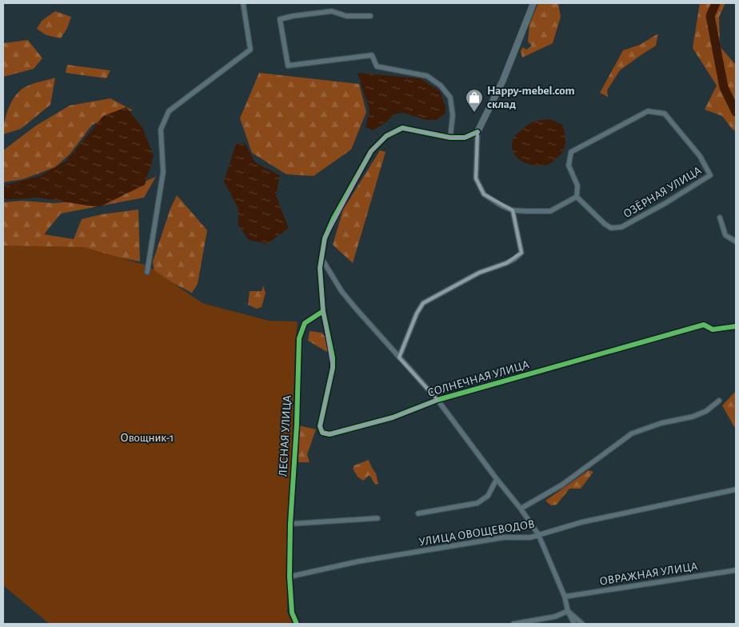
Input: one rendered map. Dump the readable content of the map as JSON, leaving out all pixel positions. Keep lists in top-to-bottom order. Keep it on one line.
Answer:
{"streets":{"street":["ОЗЁРНАЯ УЛИЦА","СОЛНЕЧНАЯ УЛИЦА","ЛЕСНАЯ УЛИЦА","УЛИЦА ОВОЩЕВОДОВ","ОВРАЖНАЯ УЛИЦА"]},"crossings":[["СОЛНЕЧНАЯ УЛИЦА","ЛЕСНАЯ УЛИЦА"],["ЛЕСНАЯ УЛИЦА","УЛИЦА ОВОЩЕВОДОВ"]],"parks":["Овощник-1"],"places":{"shop":["Happy-mebel.com склад"]}}
